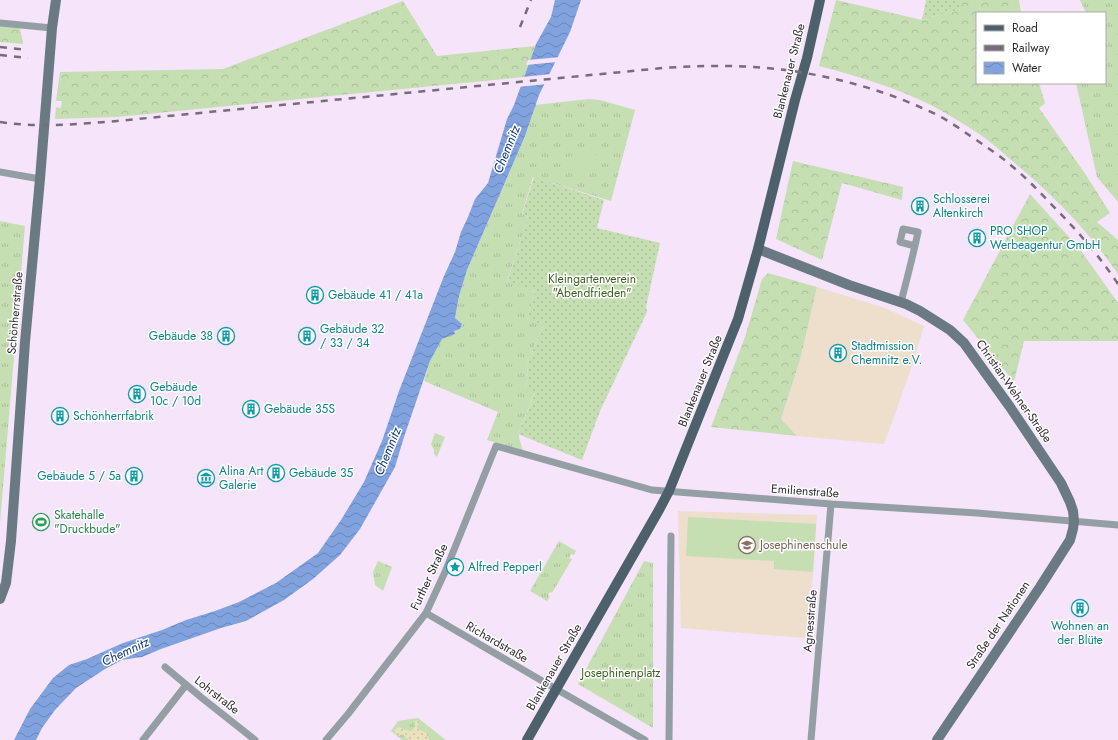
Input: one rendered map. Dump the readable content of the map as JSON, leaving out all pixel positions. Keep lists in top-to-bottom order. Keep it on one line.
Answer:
{"streets":{"main road":["Blankenauer Straße","Schönherrstraße","Christian-Wehner-Straße","Straße der Nationen"],"street":["Emilienstraße","Further Straße","Agnesstraße","Richardstraße","Lohrstraße"]},"crossings":[["Blankenauer Straße","Christian-Wehner-Straße"],["Blankenauer Straße","Emilienstraße"],["Blankenauer Straße","Richardstraße"],["Christian-Wehner-Straße","Emilienstraße"],["Christian-Wehner-Straße","Straße der Nationen"],["Emilienstraße","Further Straße"],["Emilienstraße","Agnesstraße"],["Emilienstraße","Straße der Nationen"],["Further Straße","Richardstraße"]],"water":["Chemnitz"],"parks":["Kleingartenverein \"Abendfrieden\"","Josephinenplatz"],"places":{"building":["Schlosserei Altenkirch","PRO SHOP Werbeagentur GmbH","Gebäude 41 / 41a","Gebäude 38","Gebäude 32 / 33 / 34","Stadtmission Chemnitz e.V.","Gebäude 10c / 10d","Gebäude 35S","Schönherrfabrik","Gebäude 35","Gebäude 5 / 5a","Wohnen an der Blüte"],"museum":["Alina Art Galerie"],"sports":["Skatehalle \"Druckbude\""],"school or university":["Josephinenschule"],"place":["Alfred Pepperl"]},"legend":["Road","Railway","Water"]}
